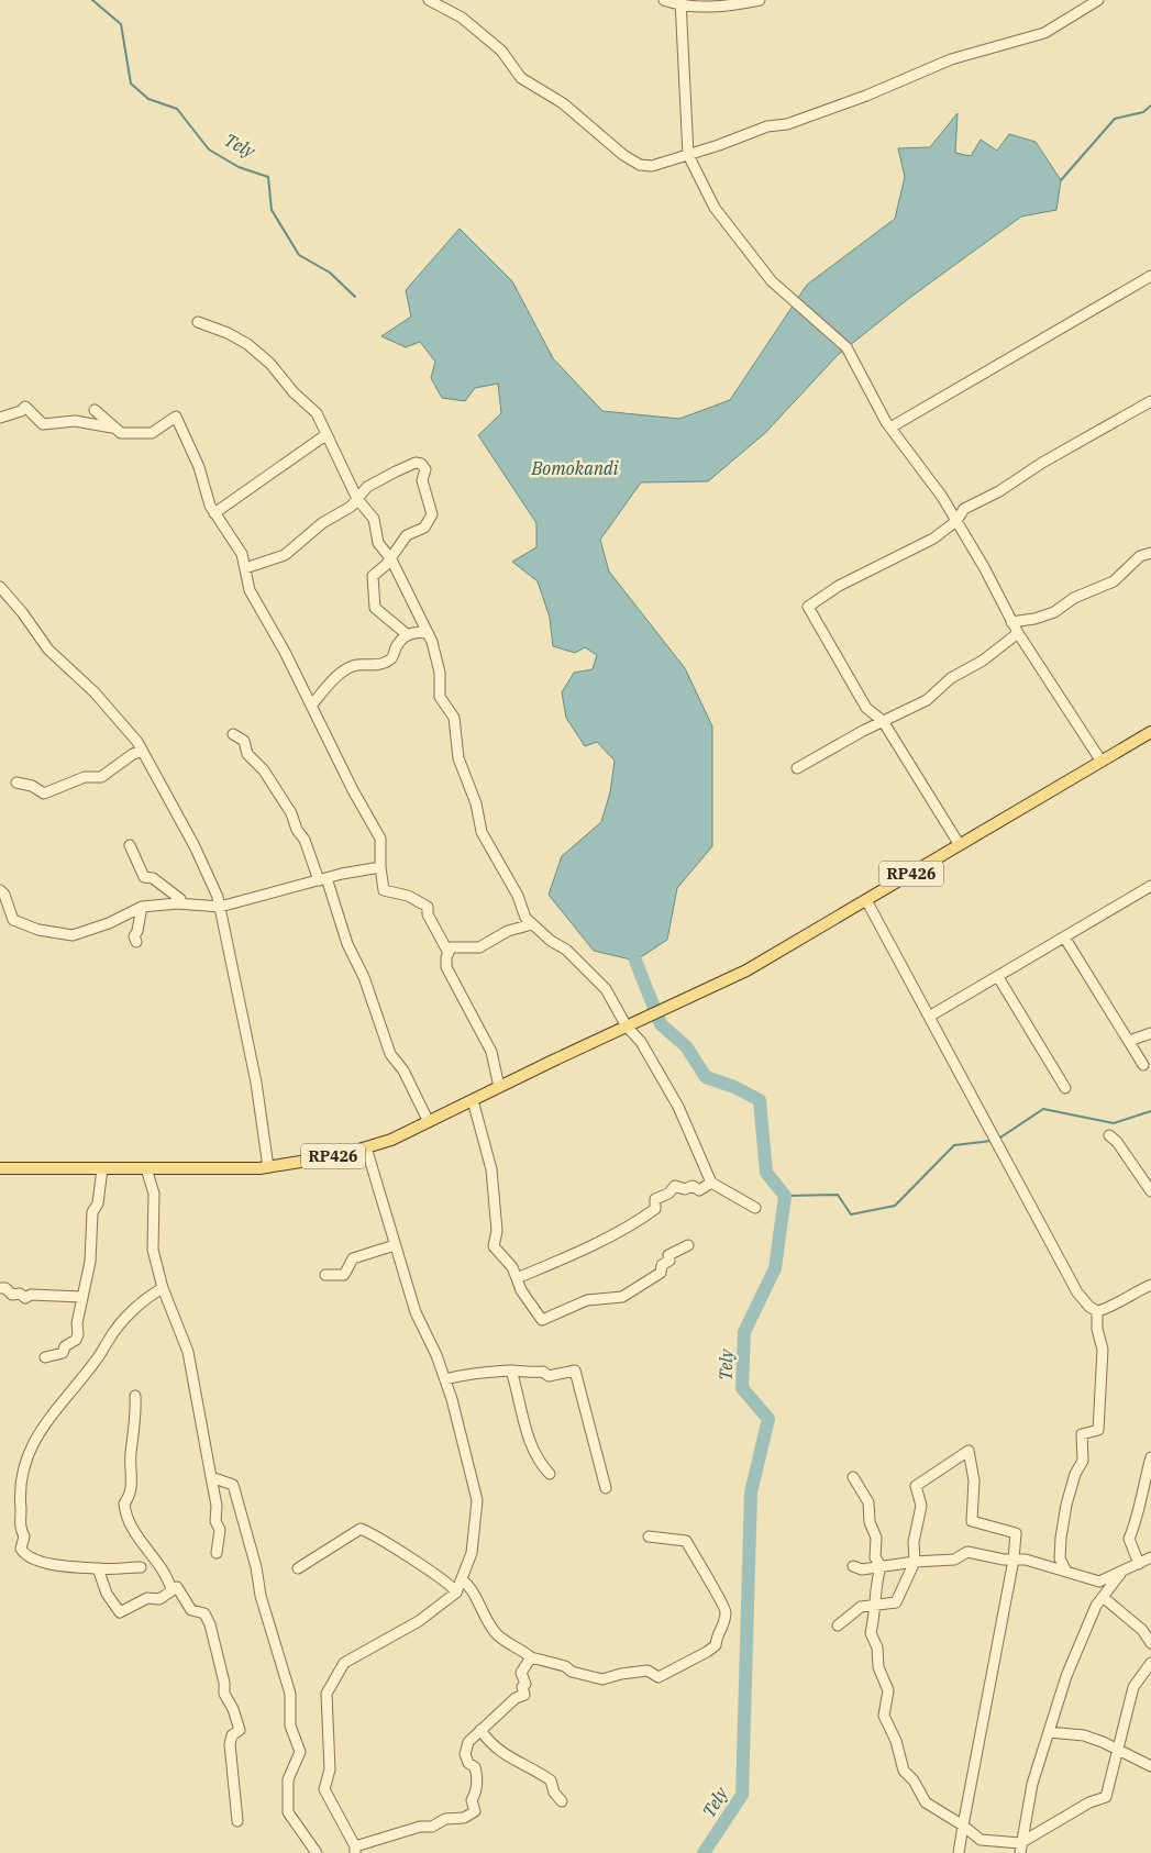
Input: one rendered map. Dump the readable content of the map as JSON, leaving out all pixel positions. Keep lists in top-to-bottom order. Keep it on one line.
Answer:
{"streets":{"main road":["RP426"]},"water":["Tely","Bomokandi"]}
